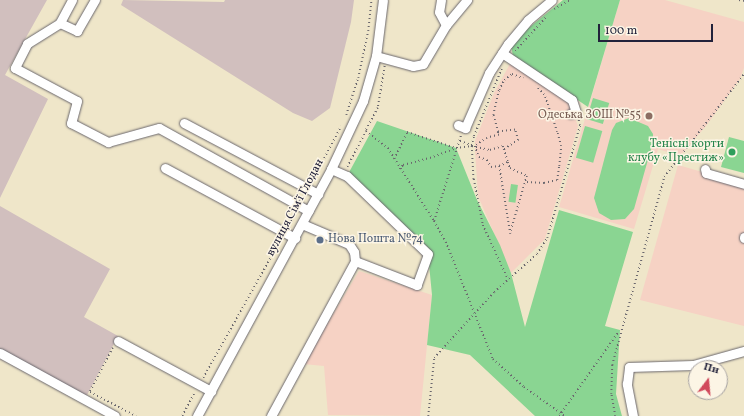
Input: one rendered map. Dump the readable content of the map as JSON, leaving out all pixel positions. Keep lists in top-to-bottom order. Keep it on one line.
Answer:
{"streets":{"street":["вулиця Сім'ї Глодан"]},"places":["Одеська ЗОШ №55","Тенісні корти клубу «Престиж»","Нова Пошта №74"],"scale_bar":"100 m","north":"top"}
